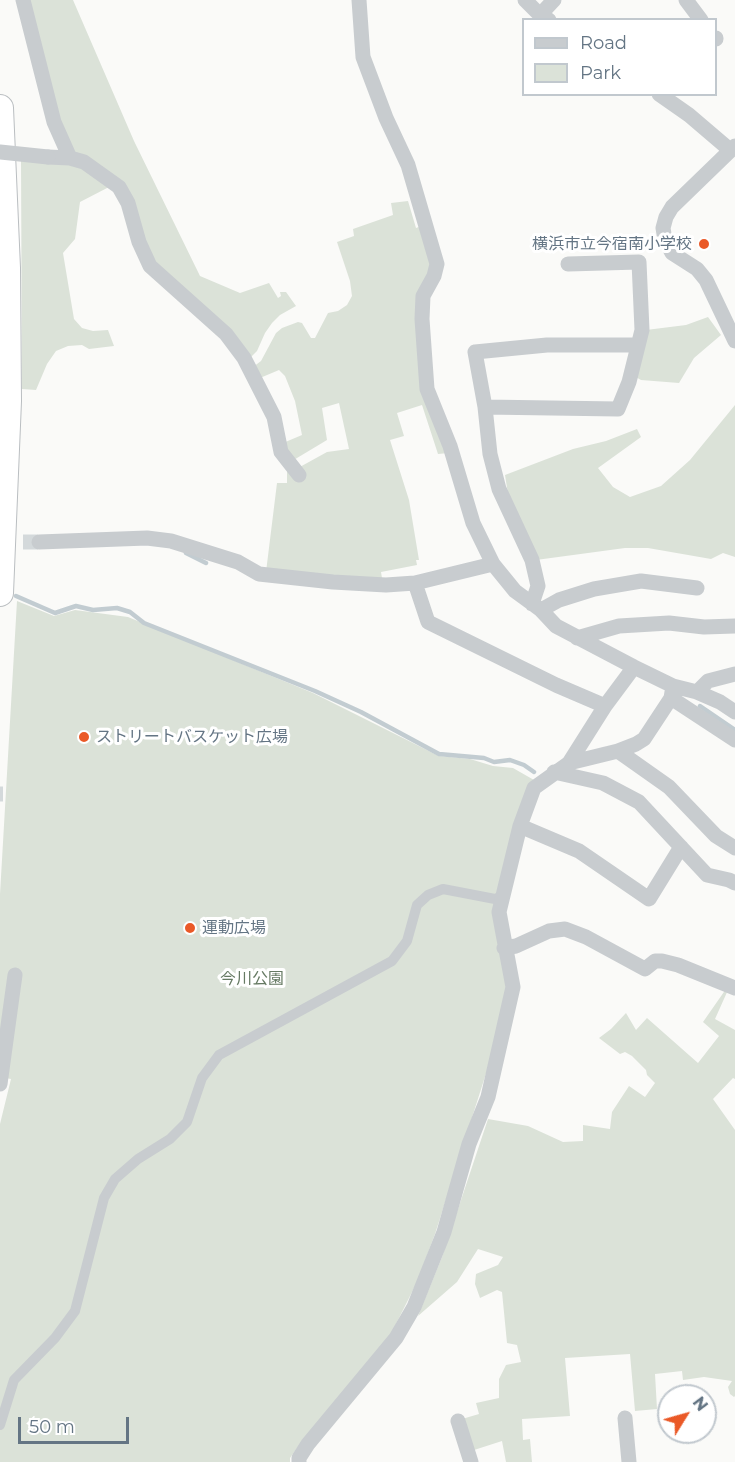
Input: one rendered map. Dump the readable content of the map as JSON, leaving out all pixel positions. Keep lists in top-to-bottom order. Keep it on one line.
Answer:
{"parks":["今川公園"],"places":["横浜市立今宿南小学校","ストリートバスケット広場","運動広場"],"legend":["Road","Park"],"scale_bar":"50 m","north":"top right"}
